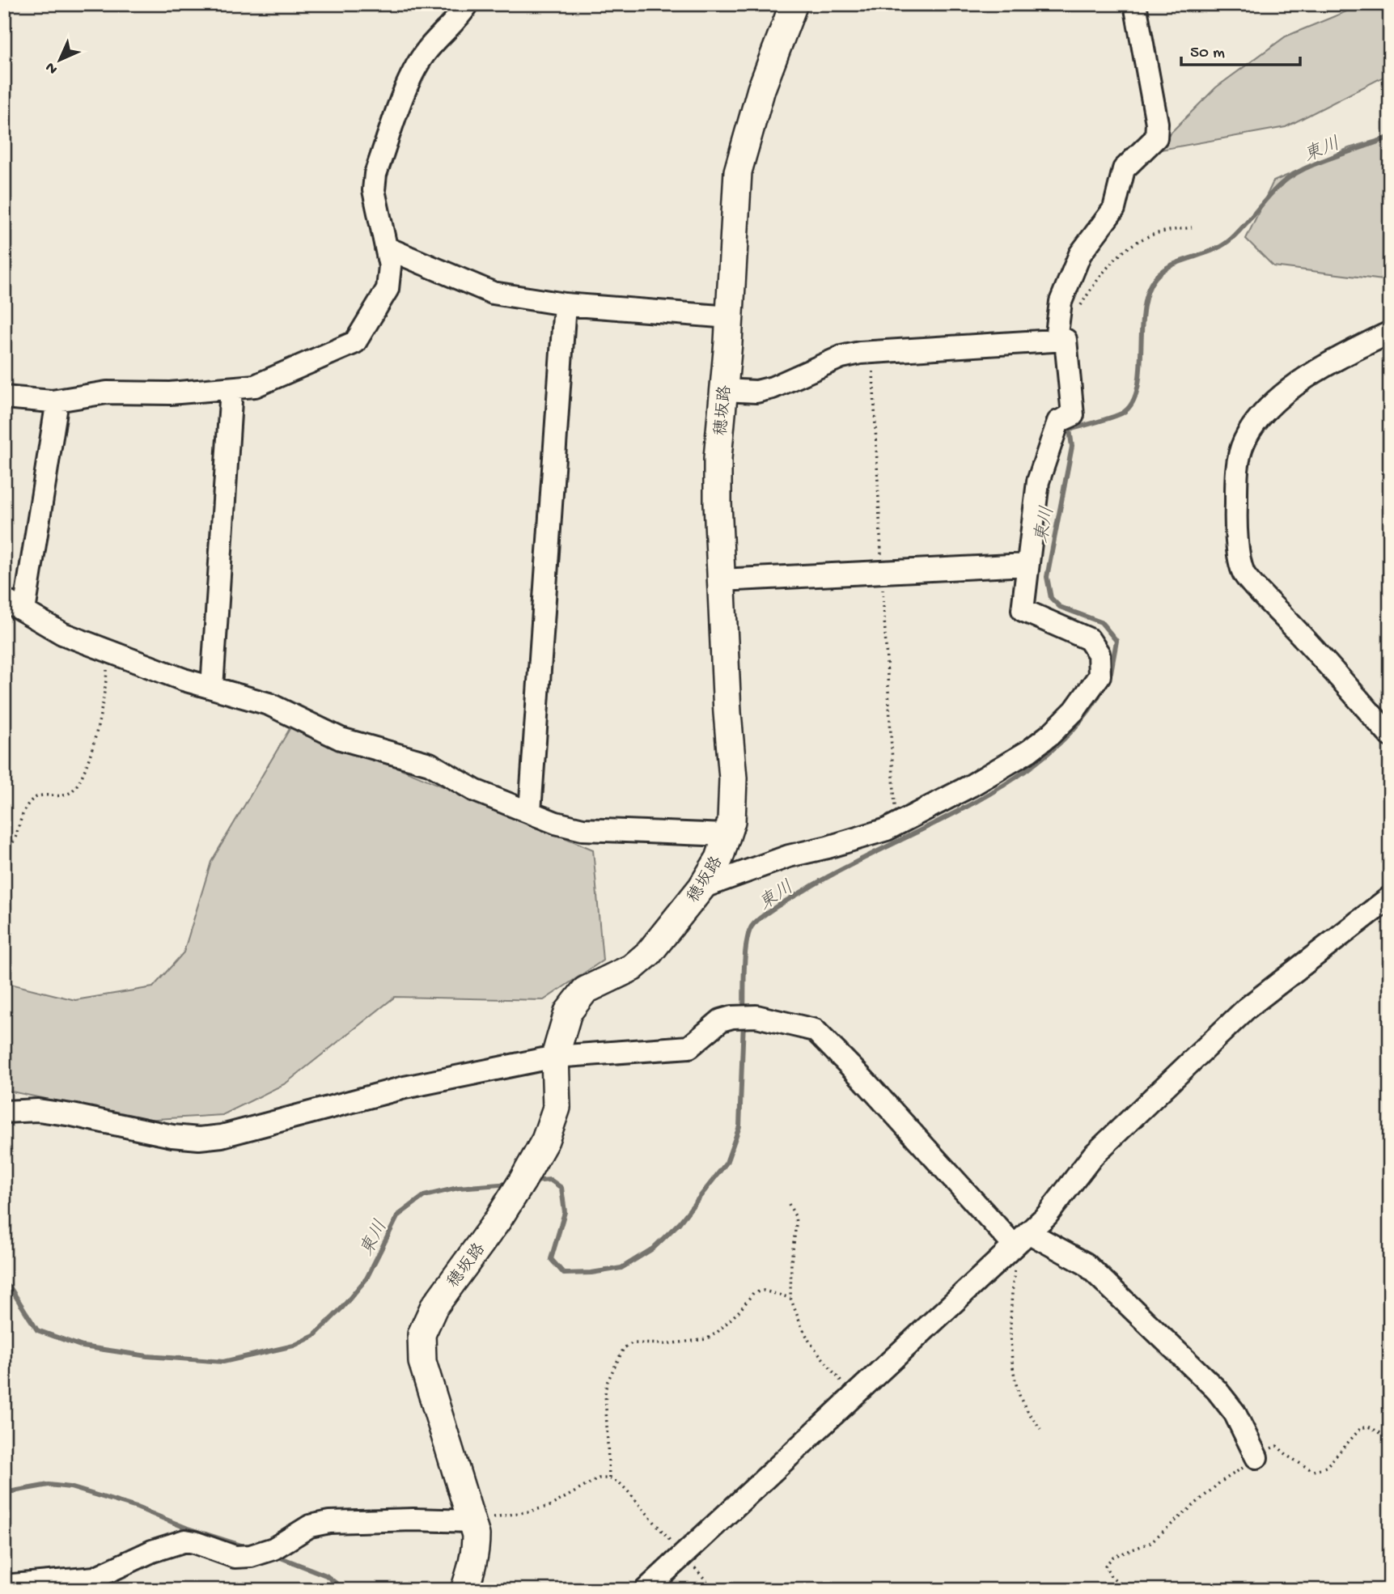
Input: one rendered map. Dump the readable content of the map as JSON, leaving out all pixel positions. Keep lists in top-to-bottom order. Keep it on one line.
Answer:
{"streets":{"main road":["穂坂路"]},"water":["東川"],"scale_bar":"50 m","north":"bottom left"}
